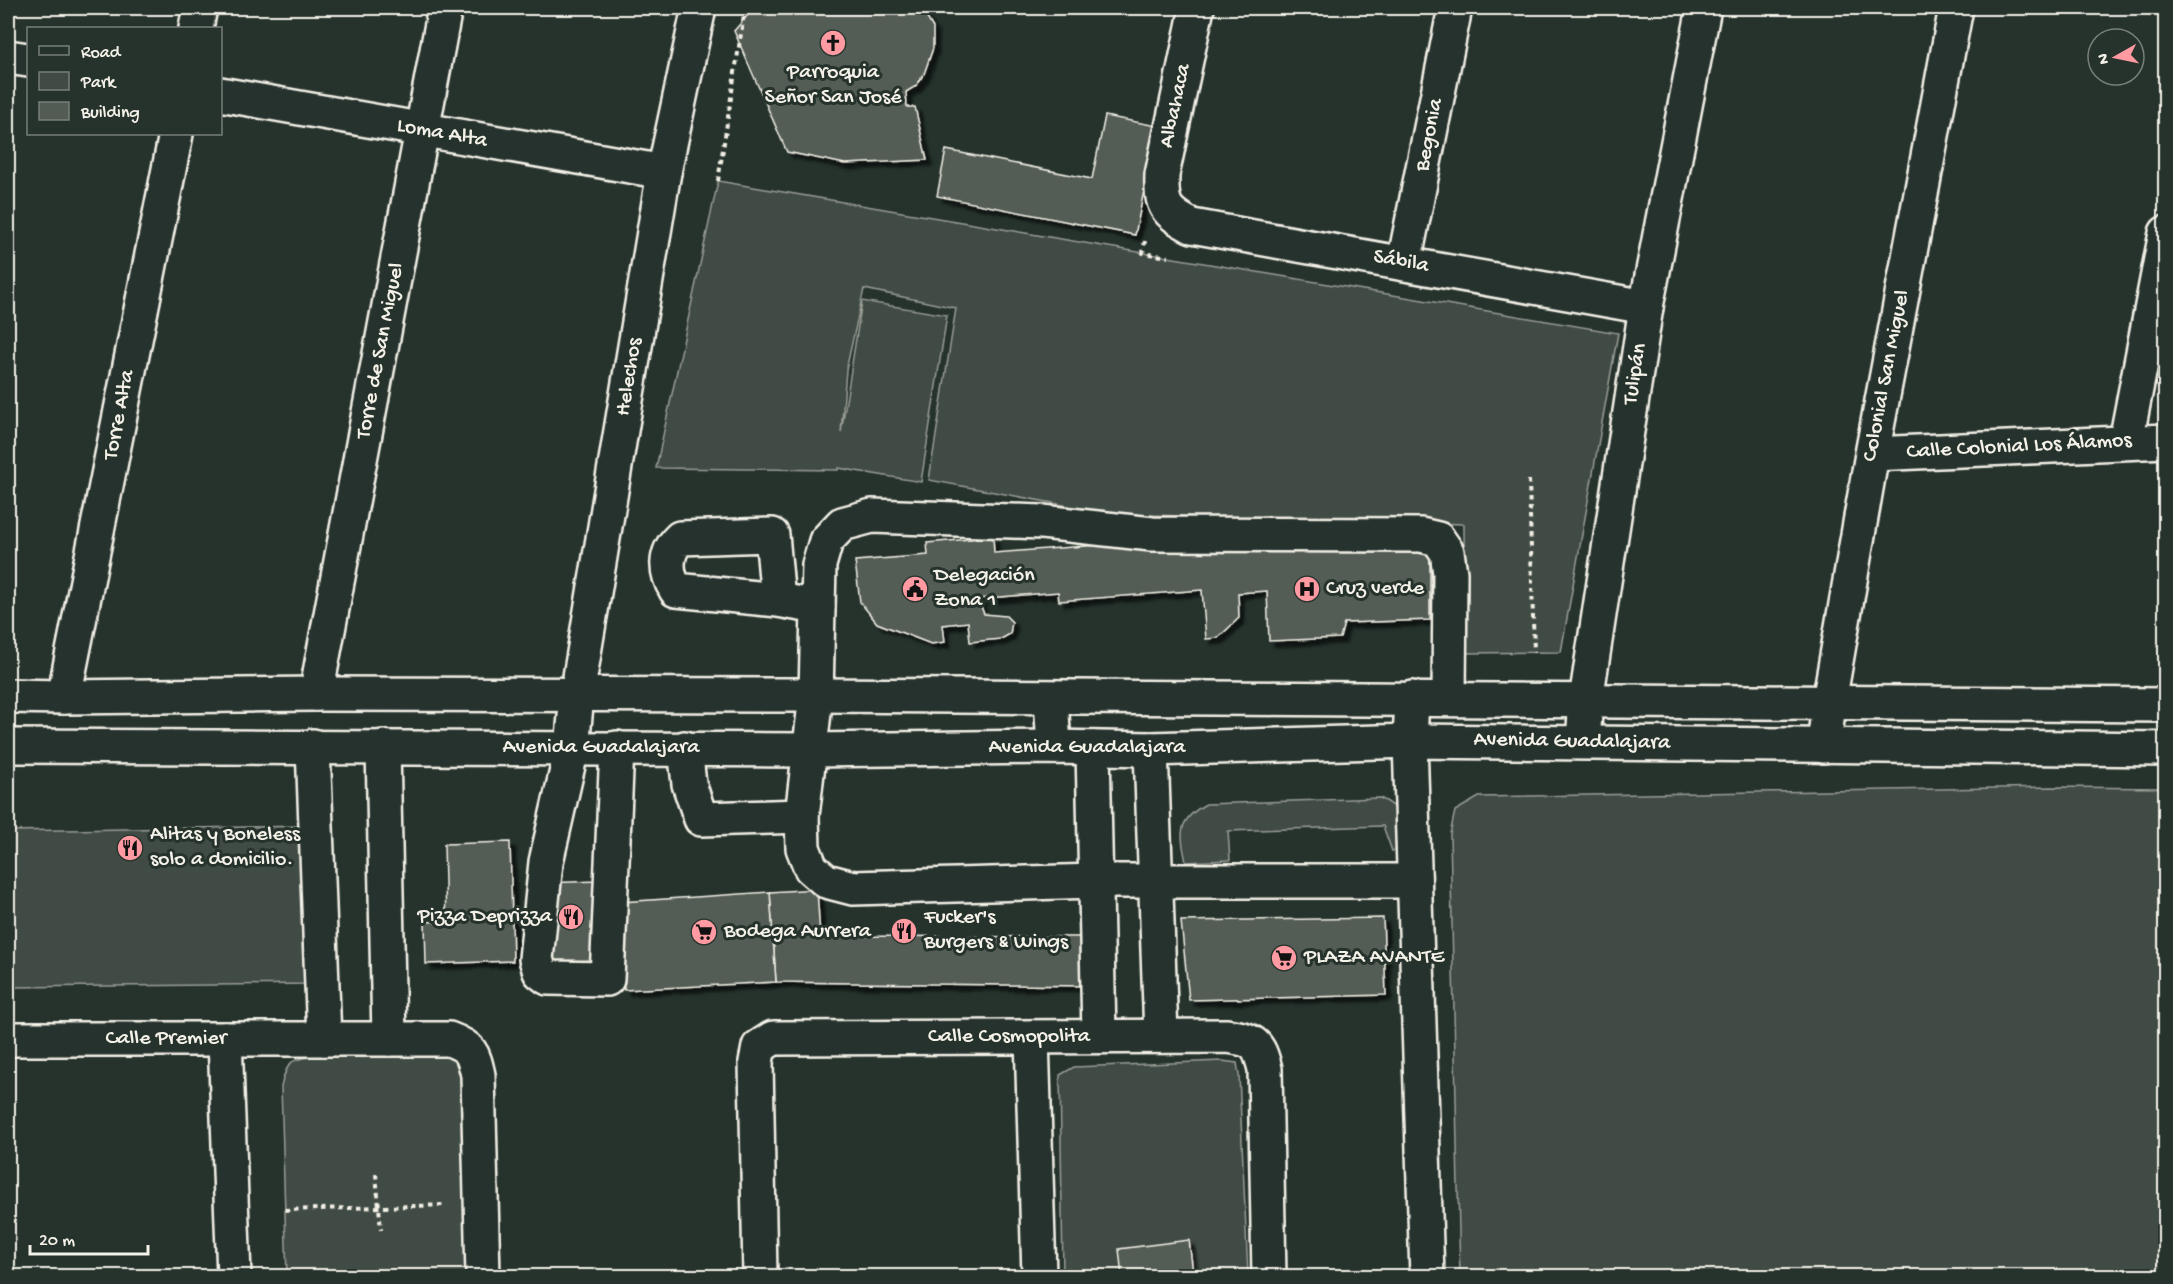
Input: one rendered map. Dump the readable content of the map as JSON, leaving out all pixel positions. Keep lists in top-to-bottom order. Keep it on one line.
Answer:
{"streets":{"street":["Albahaca","Loma Alta","Begonia","Sábila","Torre de San Miguel","Tulipán","Colonial San Miguel","Helechos","Torre Alta","Calle Colonial Los Álamos","Avenida Guadalajara","Calle Cosmopolita","Calle Premier"]},"crossings":[["Albahaca","Sábila"],["Loma Alta","Torre de San Miguel"],["Loma Alta","Helechos"],["Begonia","Sábila"],["Sábila","Tulipán"],["Torre de San Miguel","Avenida Guadalajara"],["Tulipán","Avenida Guadalajara"],["Colonial San Miguel","Calle Colonial Los Álamos"],["Colonial San Miguel","Avenida Guadalajara"],["Helechos","Avenida Guadalajara"],["Torre Alta","Avenida Guadalajara"]],"places":{"church":["Parroquia Señor San José"],"public building":["Delegación Zona 1"],"hospital":["Cruz verde"],"restaurant":["Alitas y Boneless solo a domicilio.","Pizza Deprizza","Fucker's Burgers & Wings"],"supermarket":["Bodega Aurrera","PLAZA AVANTE"]},"legend":["Road","Park","Building"],"scale_bar":"20 m","north":"left"}
